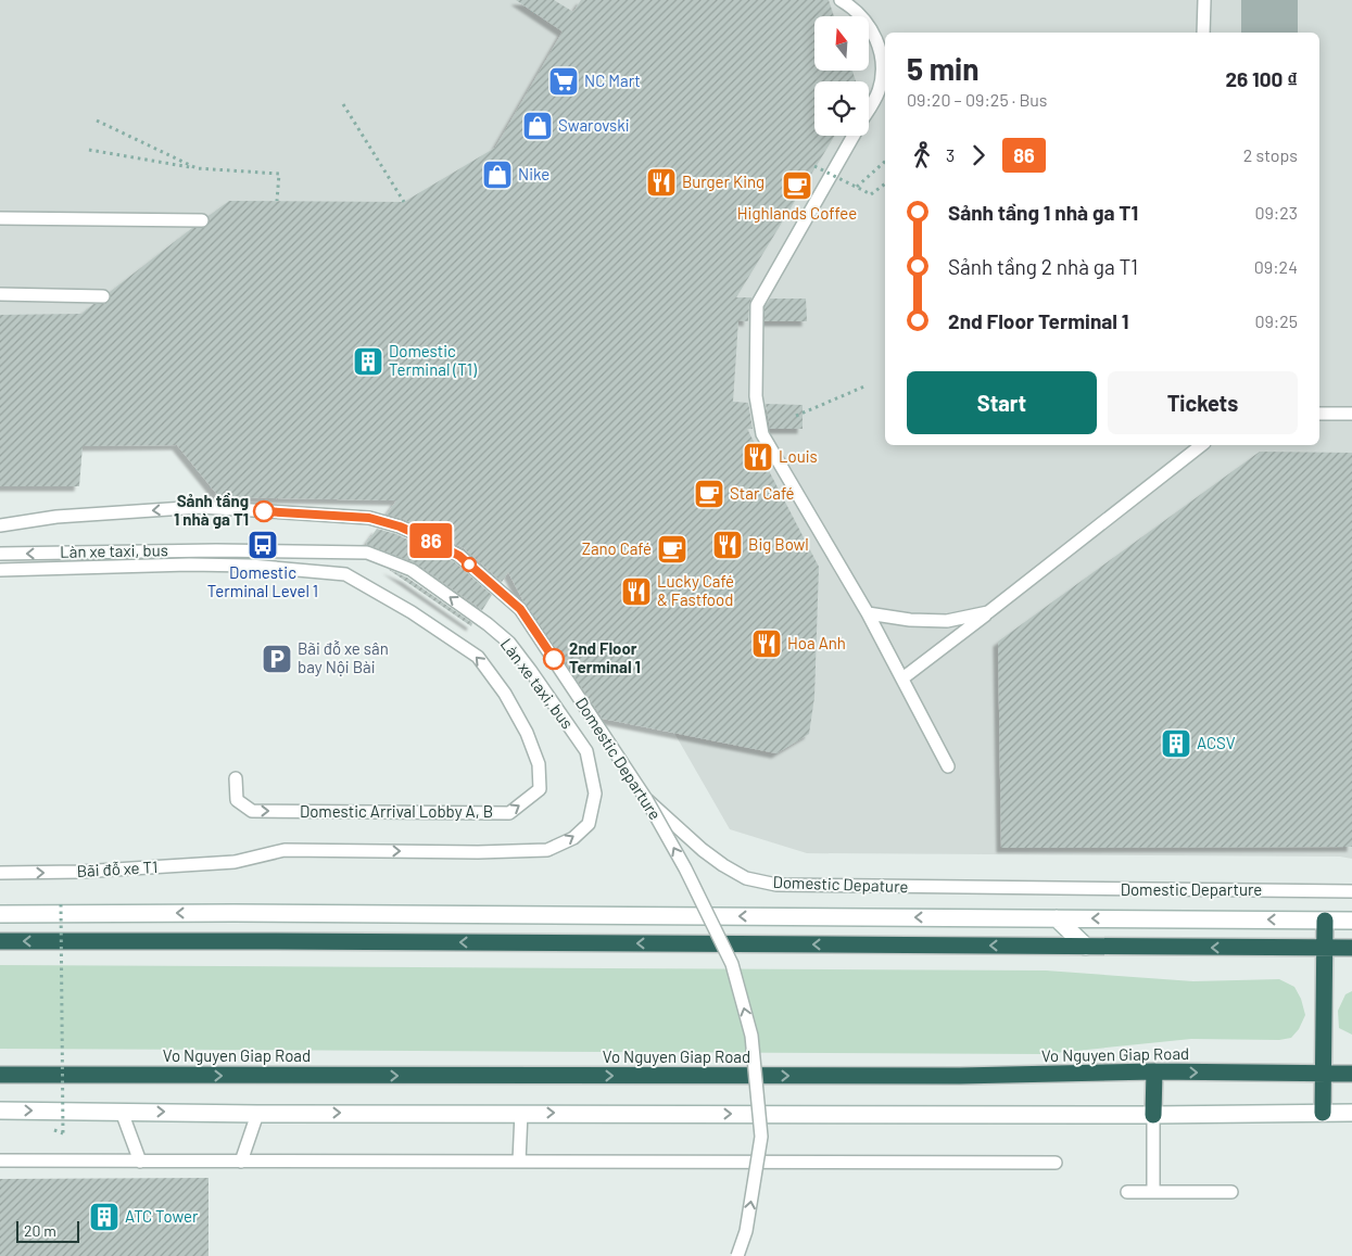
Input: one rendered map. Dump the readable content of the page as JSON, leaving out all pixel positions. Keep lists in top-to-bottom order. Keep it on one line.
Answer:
{"streets":{"highway":["Vo Nguyen Giap Road"],"lane":["Làn xe taxi, bus","Domestic Departure","Domestic Arrival Lobby A, B","Bãi đỗ xe T1","Domestic Depature"]},"crossings":[["Làn xe taxi, bus","Bãi đỗ xe T1"],["Domestic Departure","Domestic Depature"]],"one_way":["Domestic Departure","Bãi đỗ xe T1"],"places":{"supermarket":["NC Mart"],"shop":["Swarovski","Nike"],"restaurant":["Burger King","Louis","Big Bowl","Lucky Café & Fastfood","Hoa Anh"],"cafe":["Highlands Coffee","Star Café","Zano Café"],"building":["Domestic Terminal (T1)","ACSV","ATC Tower"],"other":["Sảnh tầng 1 nhà ga T1","2nd Floor Terminal 1"],"bus stop":["Domestic Terminal Level 1"],"parking":["Bãi đỗ xe sân bay Nội Bài"]},"lines":["bus line 86"],"scale_bar":"20 m","north":"top","page":{"on_map":"86","heading":["5 min","09:20 – 09:25 · Bus","26 100 ₫"],"legs":["3","86","2 stops"],"list":[{"name":"Sảnh tầng 1 nhà ga T1","value":"09:23"},{"name":"Sảnh tầng 2 nhà ga T1","value":"09:24"},{"name":"2nd Floor Terminal 1","value":"09:25"}],"buttons":["Start","Tickets"],"scale":"20 m"}}
